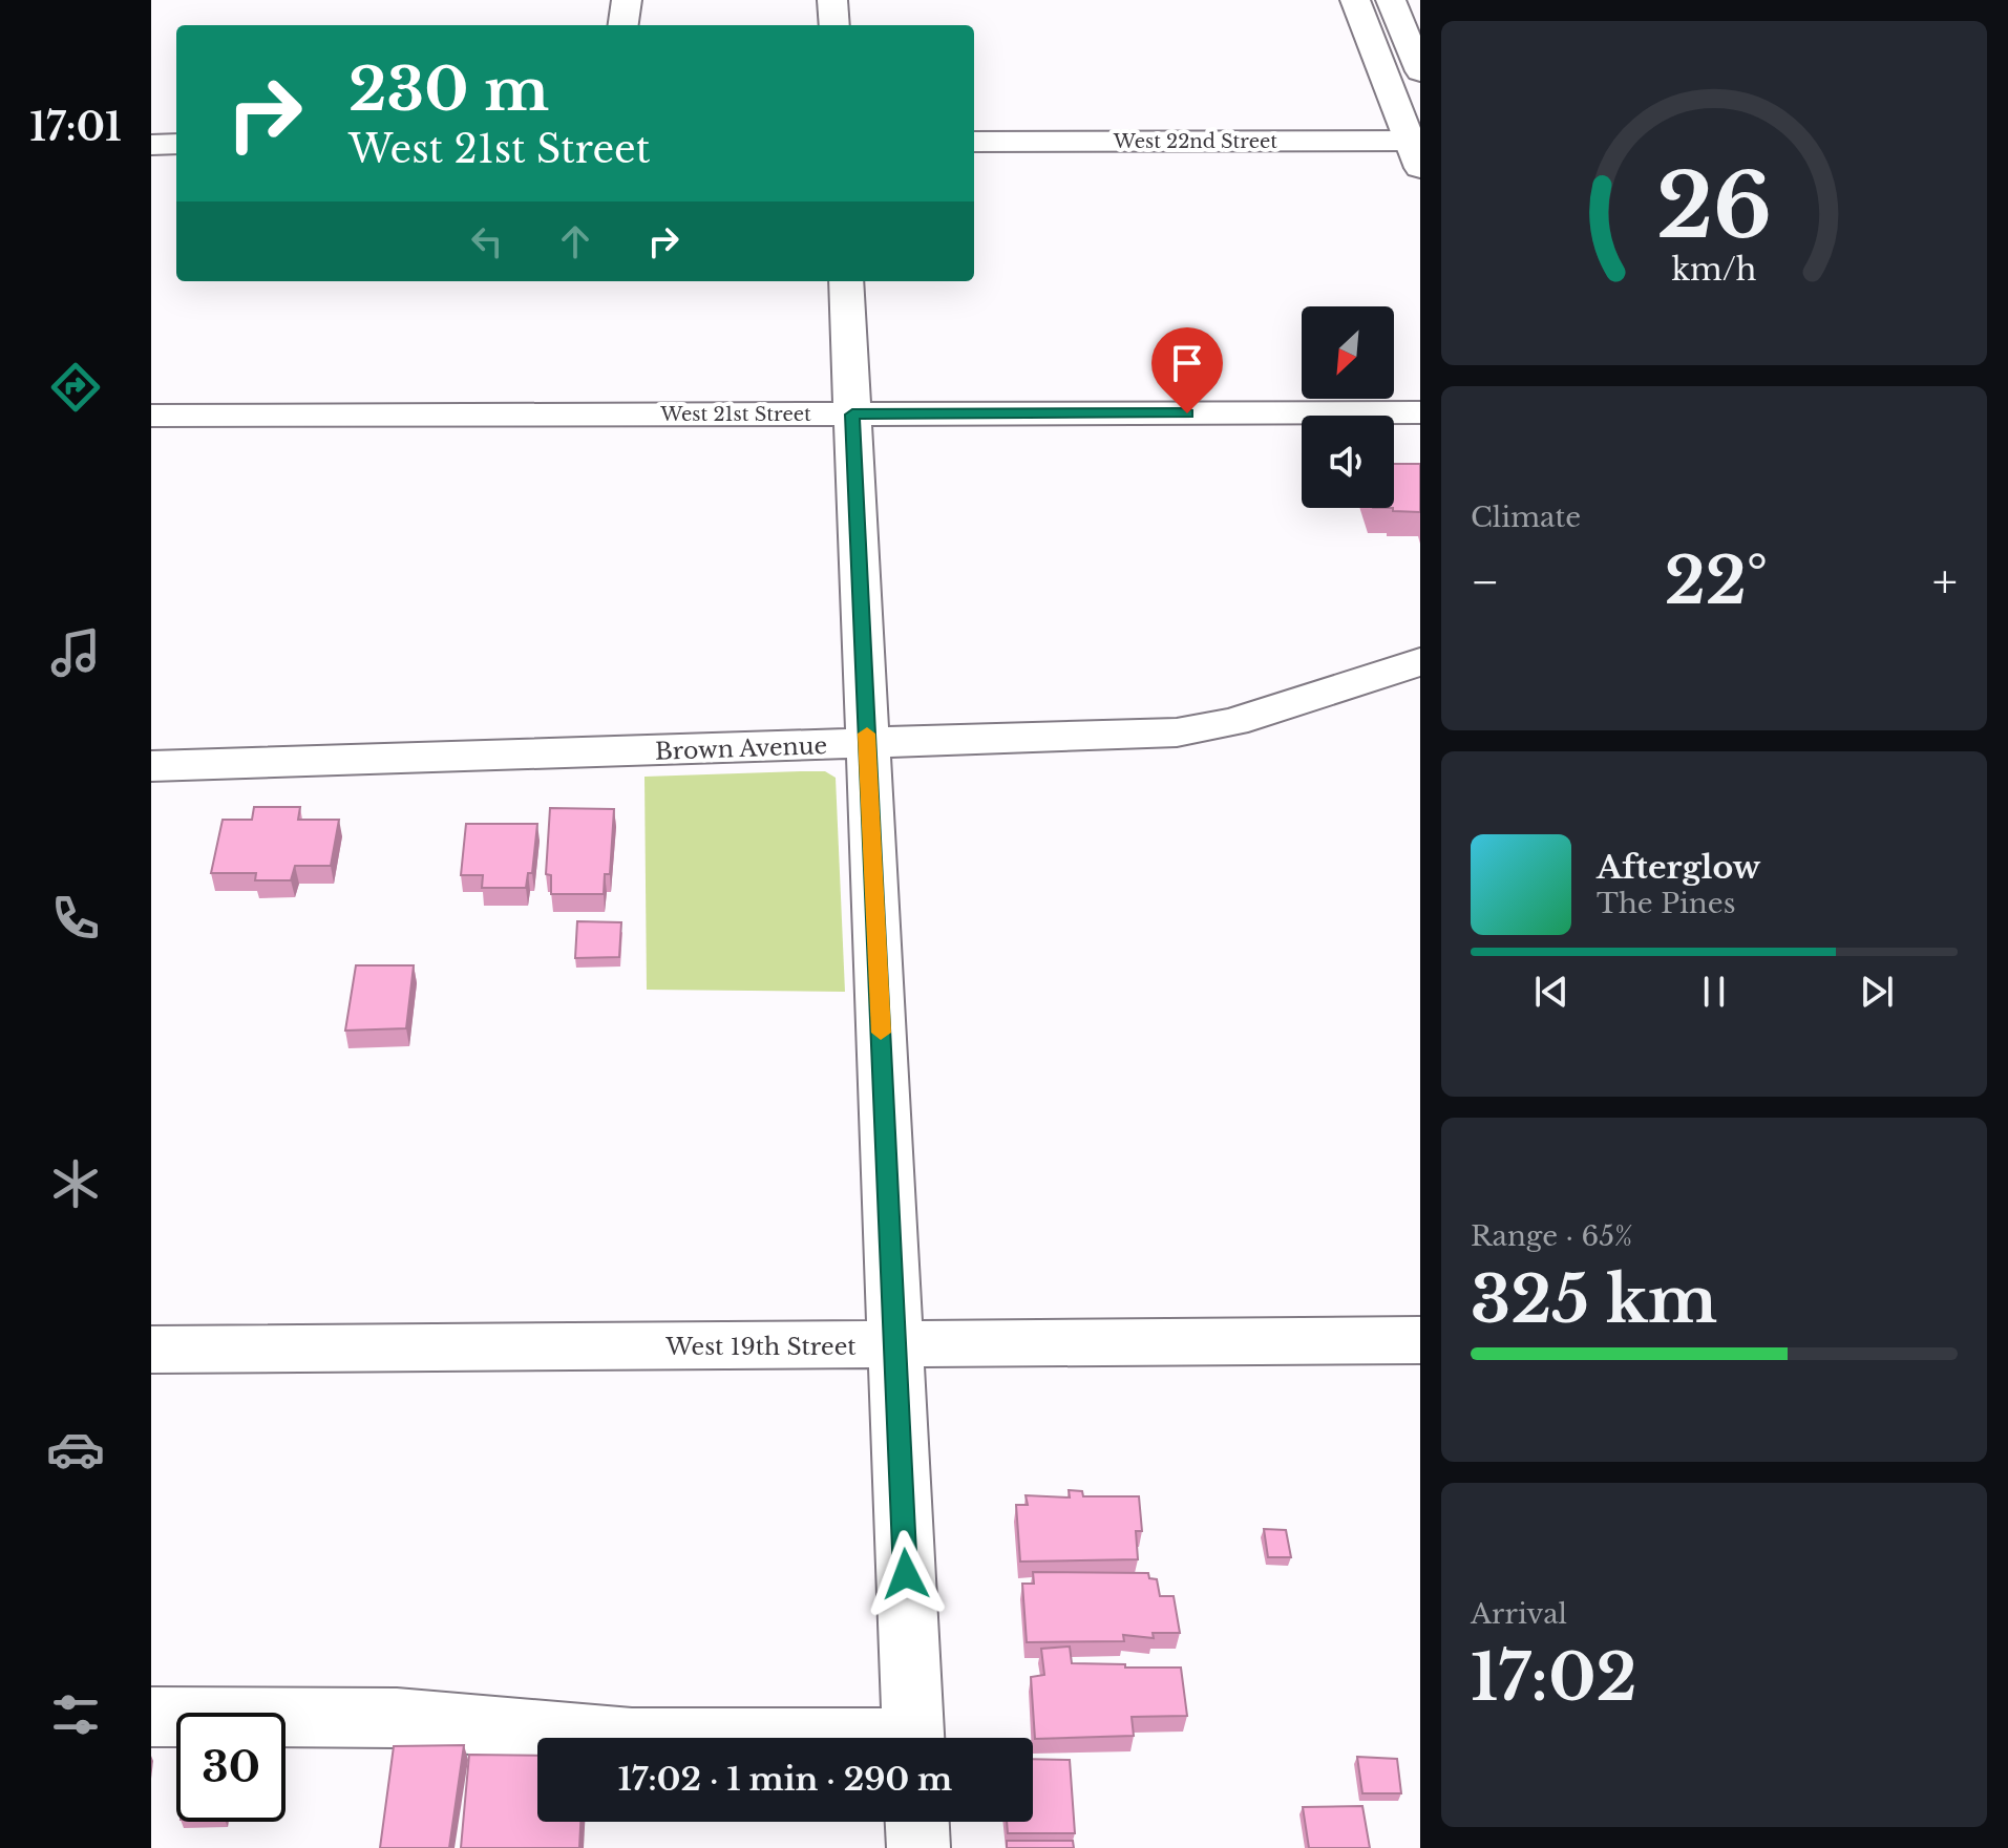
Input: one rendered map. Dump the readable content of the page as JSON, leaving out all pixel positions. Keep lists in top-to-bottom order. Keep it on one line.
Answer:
{"streets":{"street":["West 22nd Street","West 21st Street","Brown Avenue","West 19th Street"]},"north":"bottom left","page":{"tabs":"17:01","turn":["230 m","West 21st Street"],"tile":["Climate",["Range · 65%","325 km"],["Arrival","17:02"]],"heat":["−","22°","+"],"song":["Afterglow","The Pines"],"limit":"30","trip":"17:02 · 1 min · 290 m","gauge":["26","km/h"]}}
